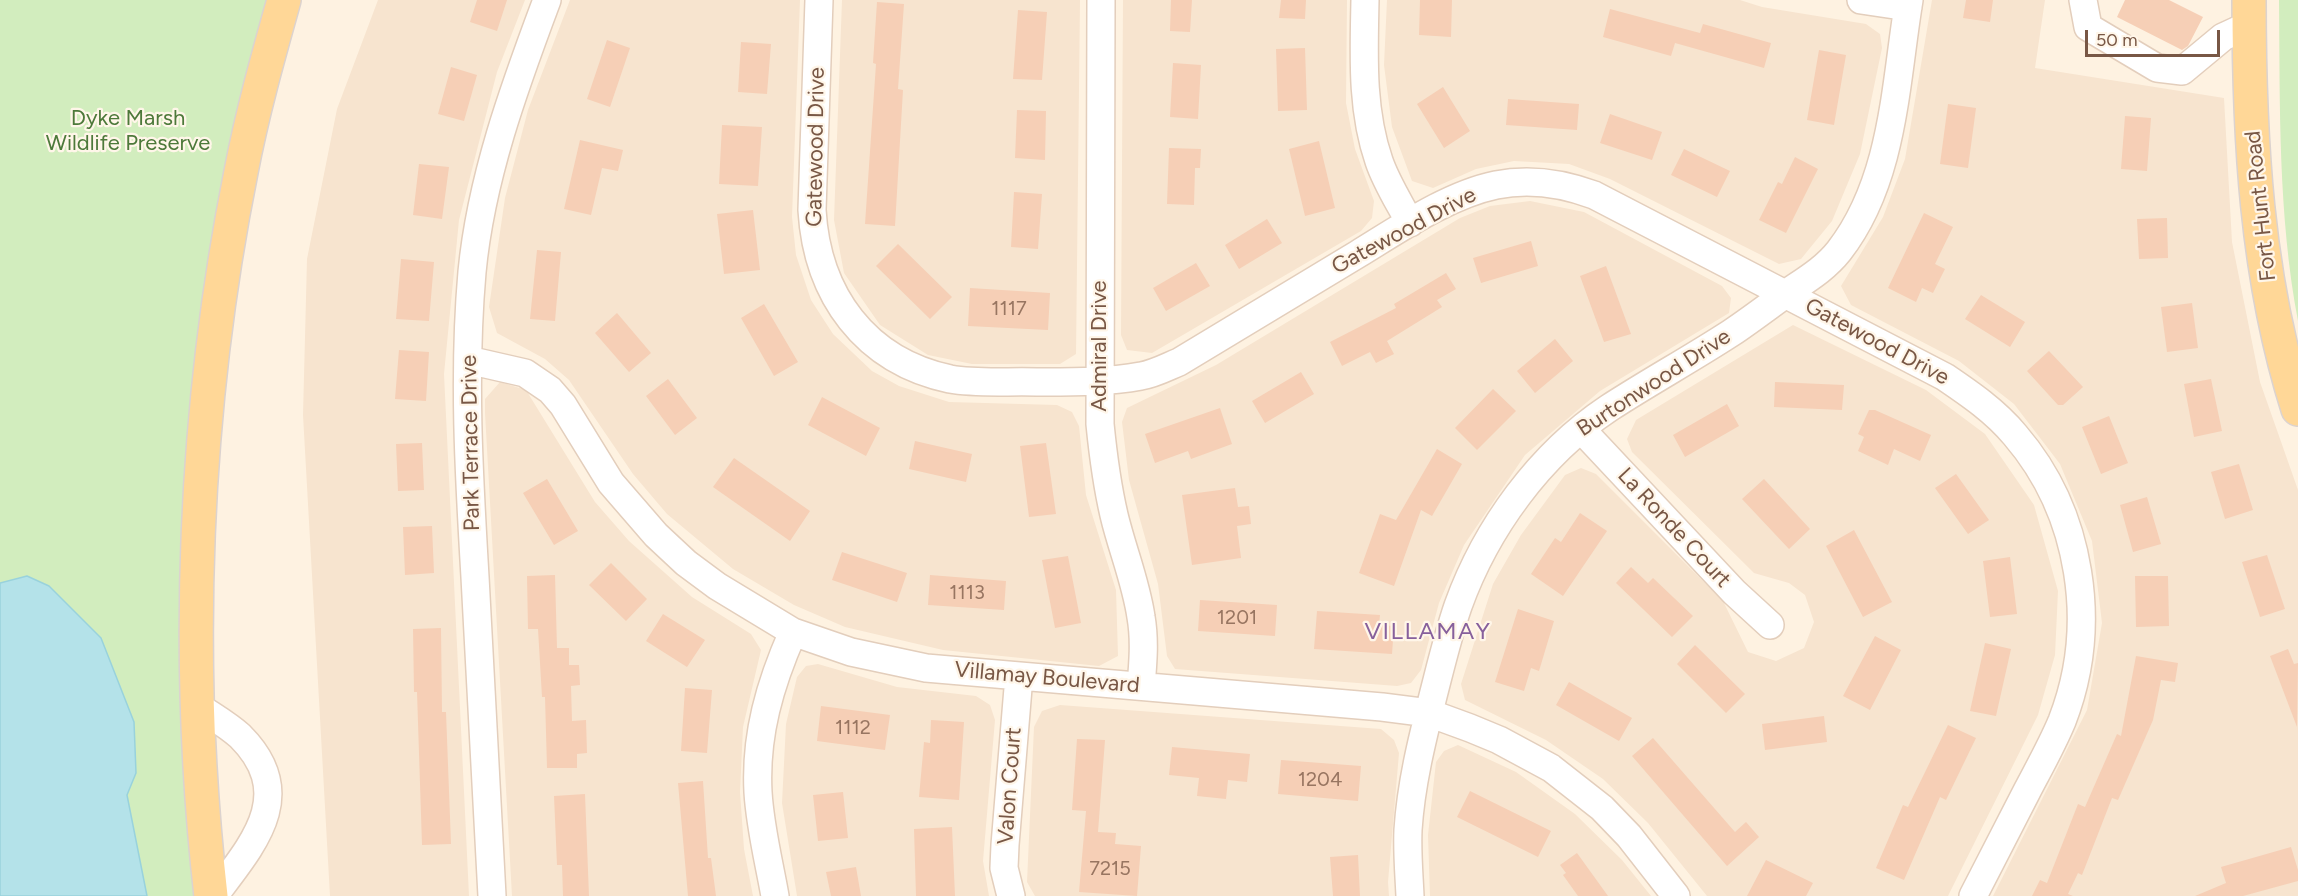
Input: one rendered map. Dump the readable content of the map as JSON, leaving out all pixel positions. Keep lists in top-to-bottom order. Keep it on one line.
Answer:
{"streets":{"main road":["Fort Hunt Road"],"street":["Gatewood Drive","Admiral Drive","Burtonwood Drive","Park Terrace Drive","La Ronde Court","Villamay Boulevard","Valon Court"]},"crossings":[["Gatewood Drive","Admiral Drive"],["Gatewood Drive","Burtonwood Drive"],["Admiral Drive","Villamay Boulevard"],["Burtonwood Drive","La Ronde Court"],["Burtonwood Drive","Villamay Boulevard"],["Park Terrace Drive","Villamay Boulevard"],["Villamay Boulevard","Valon Court"]],"districts":["VILLAMAY"],"parks":["Dyke Marsh Wildlife Preserve"],"house_numbers":["1117","1113","1201","1112","1204","7215"],"scale_bar":"50 m"}
